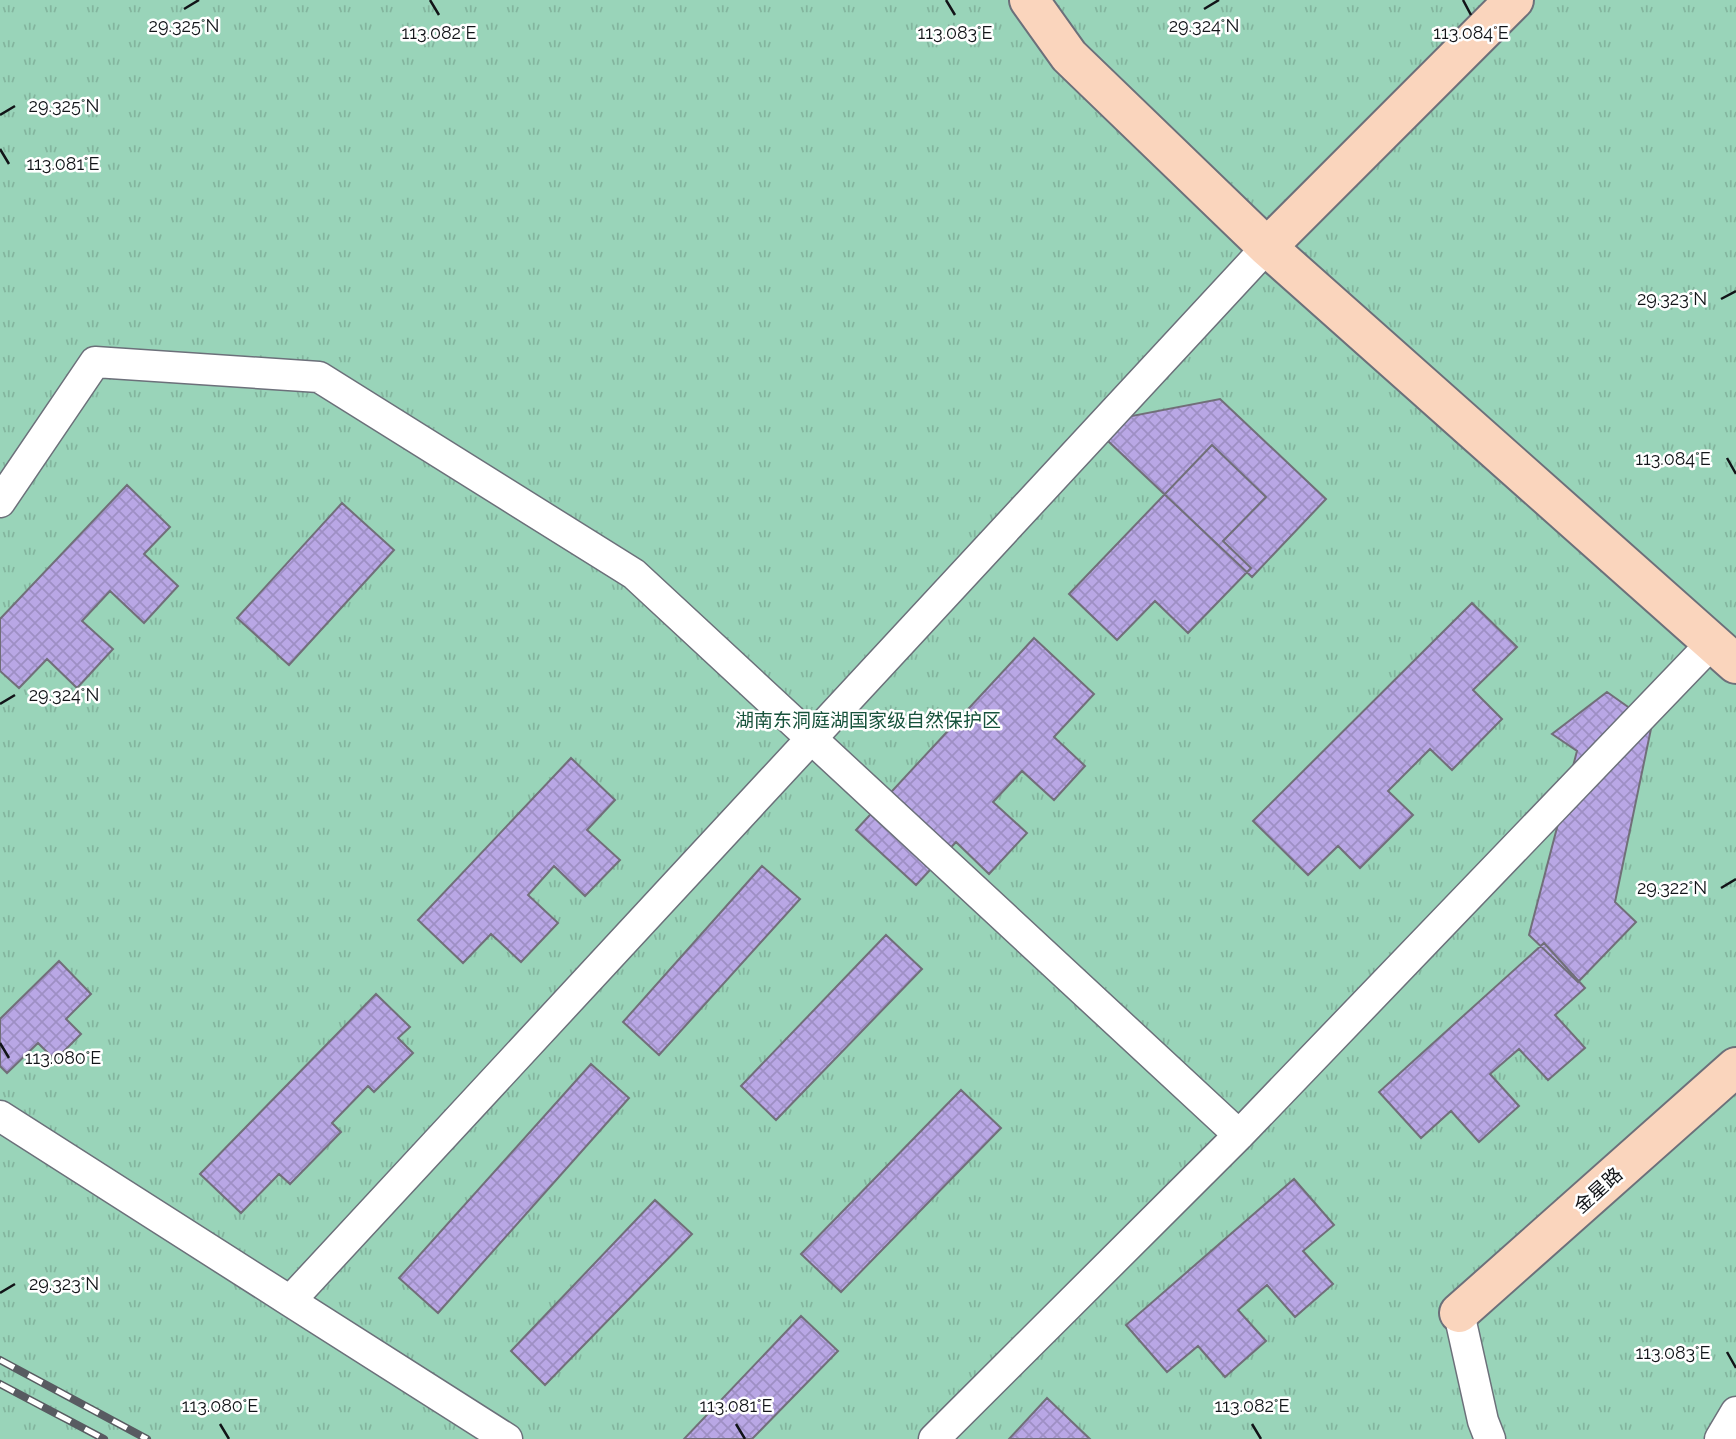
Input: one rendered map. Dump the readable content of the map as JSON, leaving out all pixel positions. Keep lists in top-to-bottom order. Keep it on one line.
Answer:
{"streets":{"street":["金星路"]},"parks":["湖南东洞庭湖国家级自然保护区"],"coordinates":["29.325°N","29.324°N","113.082°E","113.084°E","113.083°E","113.081°E","29.323°N","29.322°N","113.080°E"]}
